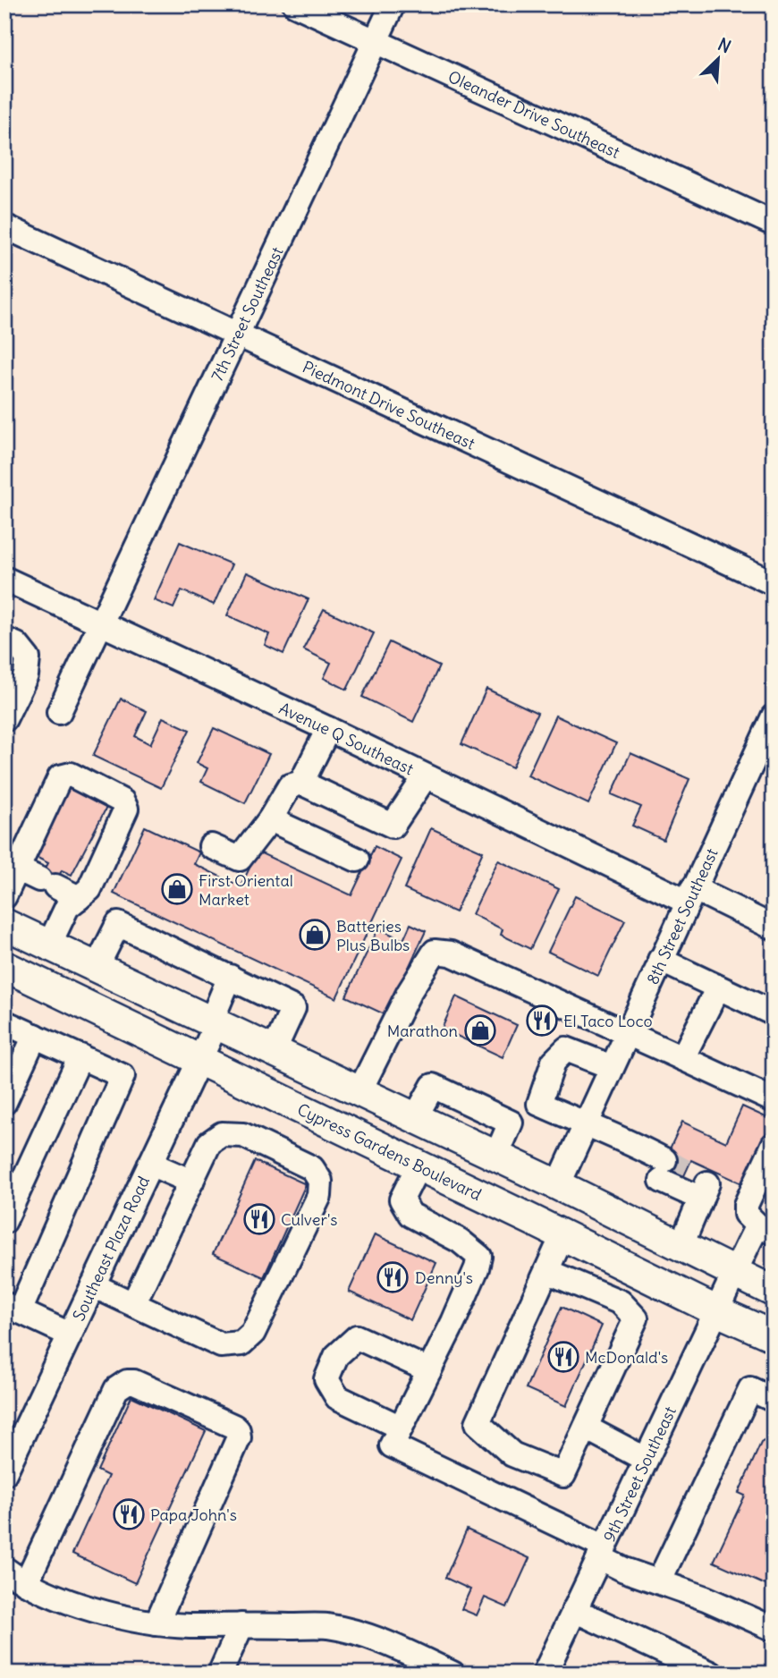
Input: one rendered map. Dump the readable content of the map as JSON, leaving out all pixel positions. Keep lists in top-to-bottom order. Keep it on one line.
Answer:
{"streets":{"main road":["Cypress Gardens Boulevard"],"street":["Oleander Drive Southeast","7th Street Southeast","Piedmont Drive Southeast","Avenue Q Southeast","8th Street Southeast","Southeast Plaza Road","9th Street Southeast"]},"crossings":[["Oleander Drive Southeast","7th Street Southeast"],["7th Street Southeast","Piedmont Drive Southeast"],["7th Street Southeast","Avenue Q Southeast"],["Avenue Q Southeast","8th Street Southeast"],["Cypress Gardens Boulevard","Southeast Plaza Road"],["Cypress Gardens Boulevard","9th Street Southeast"]],"places":{"shop":["First Oriental Market","Batteries Plus Bulbs","Marathon"],"restaurant":["El Taco Loco","Culver's","Denny's","McDonald's","Papa John's"]},"north":"top right"}
